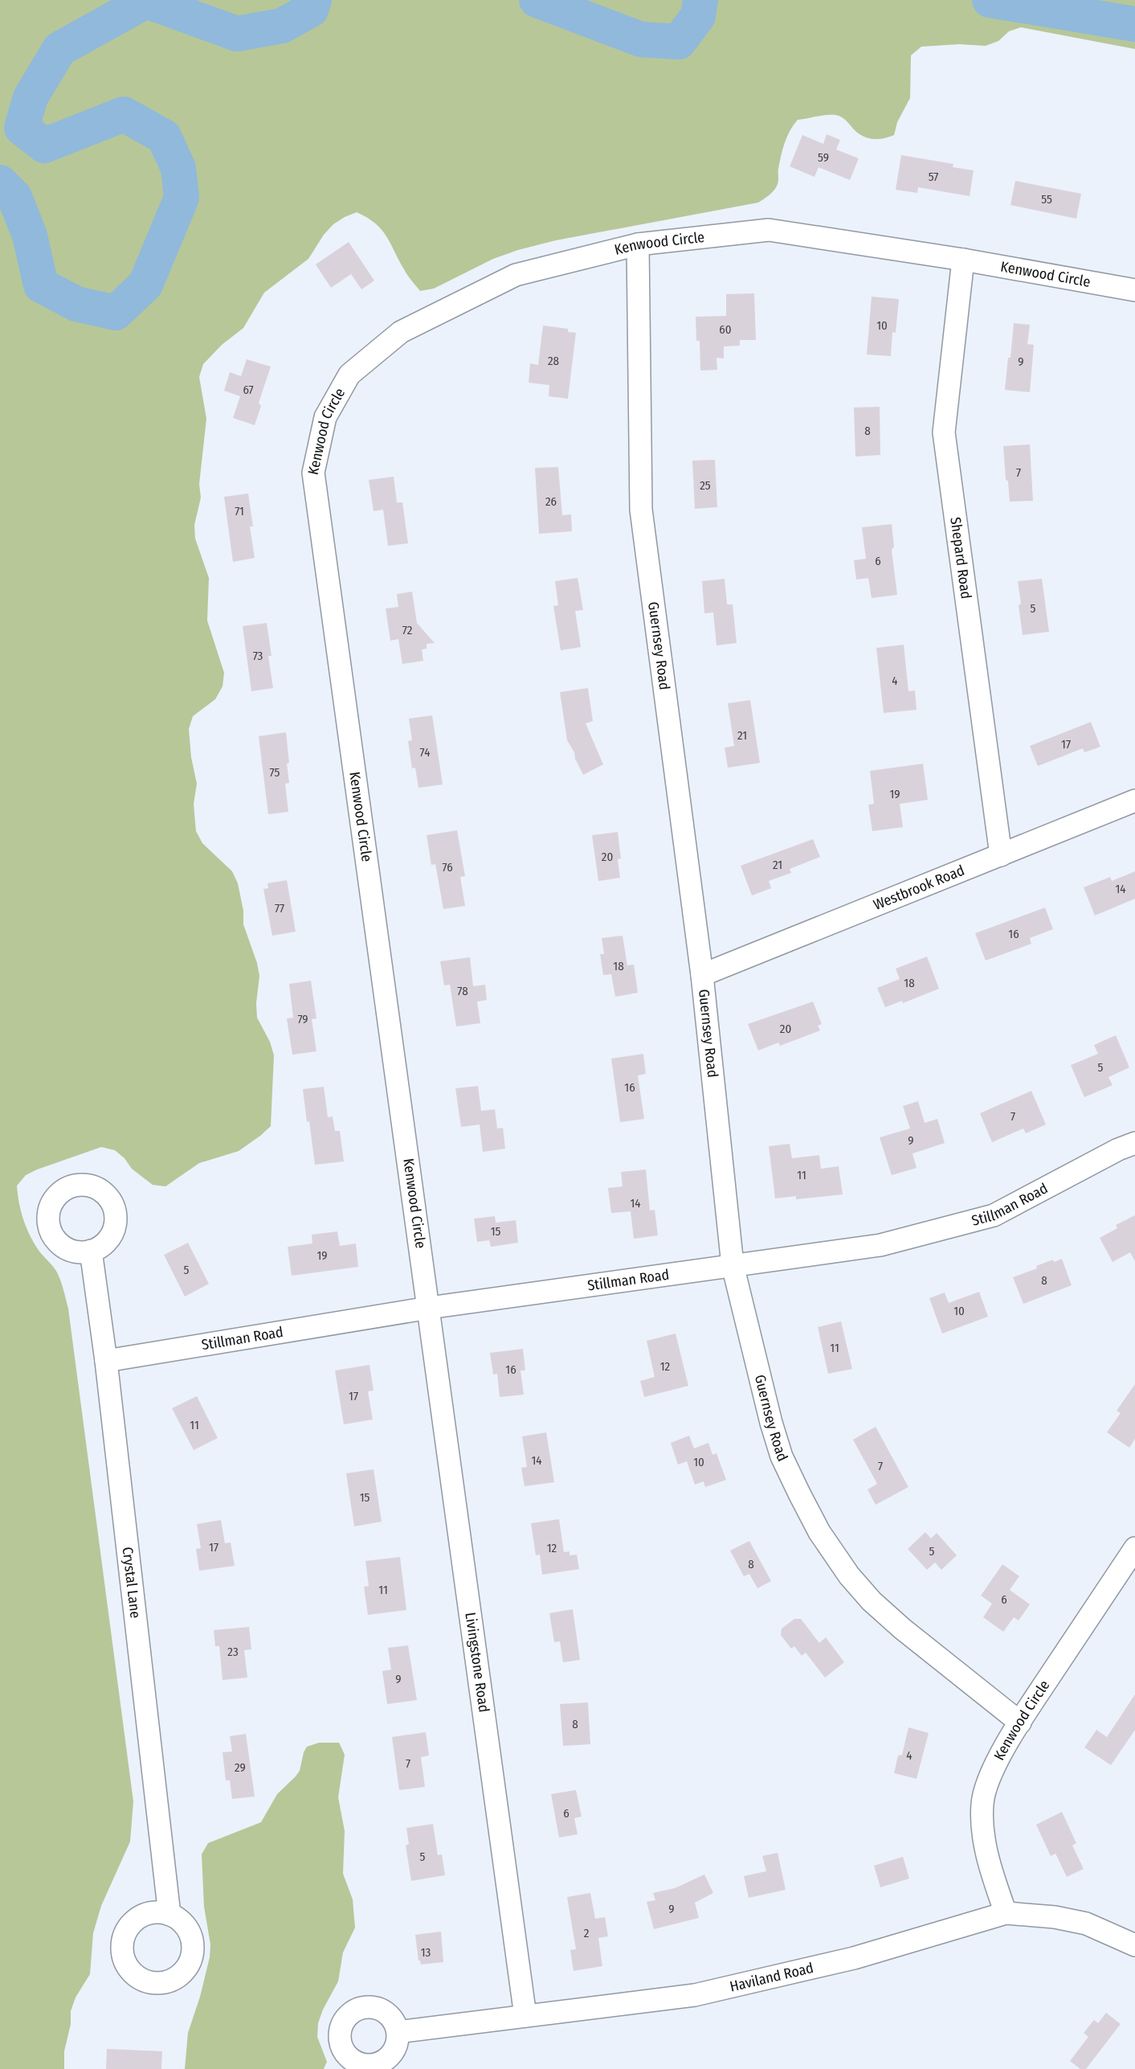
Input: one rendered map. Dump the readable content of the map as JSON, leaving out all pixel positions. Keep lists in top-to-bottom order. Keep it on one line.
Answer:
{"streets":{"street":["Kenwood Circle","Shepard Road","Guernsey Road","Westbrook Road","Stillman Road","Crystal Lane","Livingstone Road","Haviland Road"]},"crossings":[["Kenwood Circle","Shepard Road"],["Kenwood Circle","Guernsey Road"],["Kenwood Circle","Stillman Road"],["Kenwood Circle","Livingstone Road"],["Kenwood Circle","Haviland Road"],["Shepard Road","Westbrook Road"],["Guernsey Road","Westbrook Road"],["Guernsey Road","Stillman Road"],["Stillman Road","Crystal Lane"],["Stillman Road","Livingstone Road"],["Livingstone Road","Haviland Road"]],"house_numbers":["59","57","55","10","60","28","9","67","8","7","25","26","71","6","5","72","73","4","21","17","74","75","19","20","21","76","14","77","16","18","18","78","79","20","5","16","7","9","11","14","15","19","5","8","10","11","12","16","17","11","14","10","7","15","17","12","5","8","11","6","23","9","8","4","7","29","6","5","9","2","13"]}
